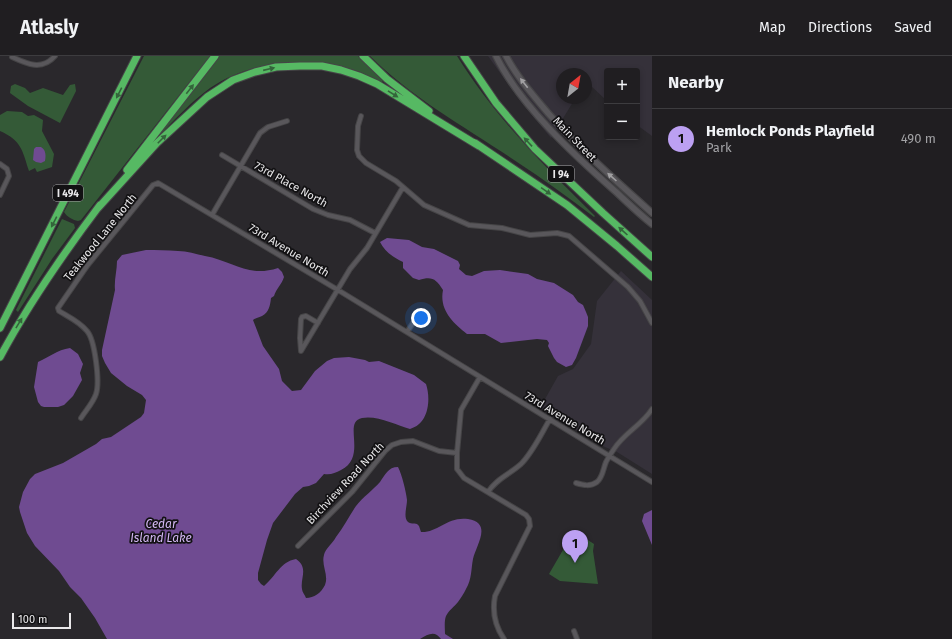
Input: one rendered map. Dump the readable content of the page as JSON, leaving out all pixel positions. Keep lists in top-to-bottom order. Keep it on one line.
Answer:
{"streets":{"highway":["I 94","I 494"],"street":["Main Street","73rd Place North","Teakwood Lane North","73rd Avenue North","Birchview Road North"]},"crossings":[["Teakwood Lane North","73rd Avenue North"]],"water":["Cedar Island Lake"],"scale_bar":"100 m","north":"top right","page":{"header":"Atlasly","nav":["Map","Directions","Saved"],"heading":"Nearby","map_buttons":["+","−"],"list":[{"mark":"1","name":"Hemlock Ponds Playfield","note":"Park","value":"490 m"}],"pins":"1","scale":"100 m"}}
